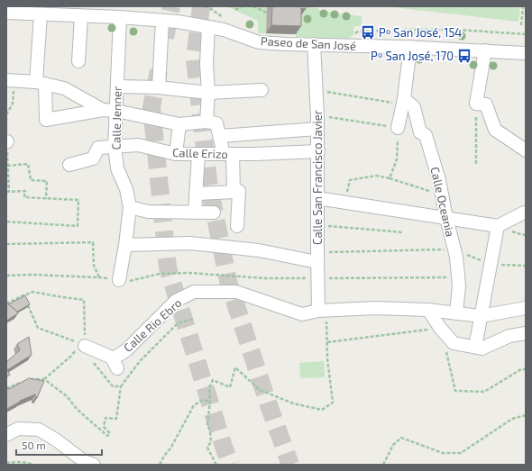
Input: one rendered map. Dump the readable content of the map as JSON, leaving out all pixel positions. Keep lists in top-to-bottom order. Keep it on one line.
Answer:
{"streets":{"street":["Paseo de San José","Calle Jenner","Calle Erizo","Calle San Francisco Javier","Calle Oceania","Calle Rio Ebro"]},"crossings":[["Paseo de San José","Calle Jenner"],["Paseo de San José","Calle San Francisco Javier"],["Calle Jenner","Calle Erizo"],["Calle Erizo","Calle San Francisco Javier"],["Calle San Francisco Javier","Calle Rio Ebro"],["Calle Oceania","Calle Rio Ebro"]],"places":{"bus stop":["Pº San José, 154","Pº San José, 170"]},"scale_bar":"50 m"}
